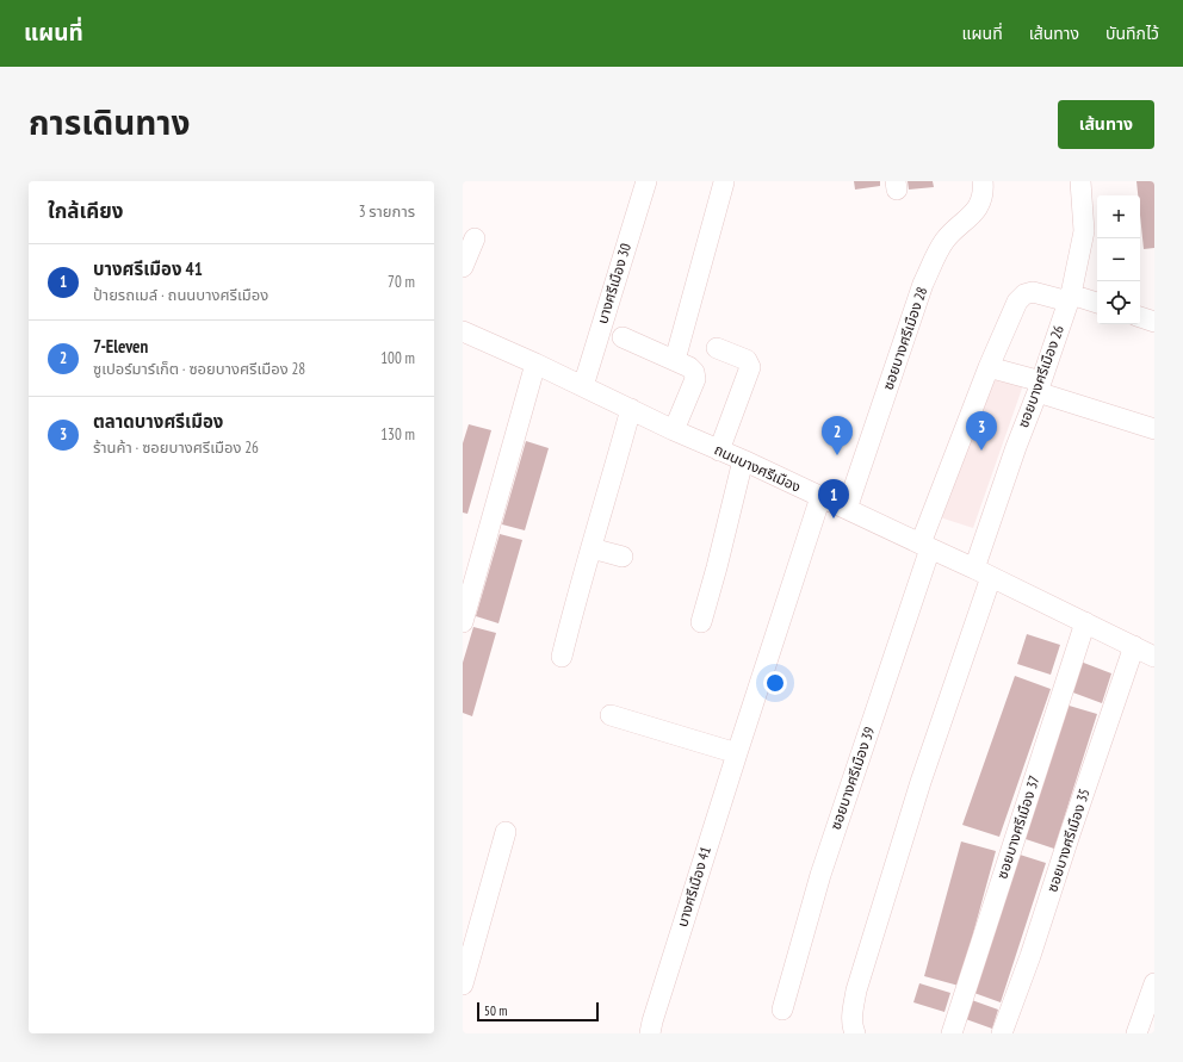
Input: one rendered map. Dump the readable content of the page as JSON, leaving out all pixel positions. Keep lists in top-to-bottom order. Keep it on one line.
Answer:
{"streets":{"street":["บางศรีเมือง 30","ซอยบางศรีเมือง 28","ซอยบางศรีเมือง 26","ถนนบางศรีเมือง","ซอยบางศรีเมือง 39","ซอยบางศรีเมือง 37","ซอยบางศรีเมือง 35","บางศรีเมือง 41"]},"crossings":[["บางศรีเมือง 30","ถนนบางศรีเมือง"],["ซอยบางศรีเมือง 28","ถนนบางศรีเมือง"],["ซอยบางศรีเมือง 26","ถนนบางศรีเมือง"],["ซอยบางศรีเมือง 26","ซอยบางศรีเมือง 39"],["ถนนบางศรีเมือง","ซอยบางศรีเมือง 39"],["ถนนบางศรีเมือง","ซอยบางศรีเมือง 37"],["ถนนบางศรีเมือง","ซอยบางศรีเมือง 35"],["ถนนบางศรีเมือง","บางศรีเมือง 41"]],"scale_bar":"50 m","page":{"header":"แผนที่","nav":["แผนที่","เส้นทาง","บันทึกไว้"],"title":"การเดินทาง","buttons":"เส้นทาง","heading":["ใกล้เคียง","3 รายการ"],"map_buttons":["+","−"],"list":[{"mark":"1","name":"บางศรีเมือง 41","note":"ป้ายรถเมล์ · ถนนบางศรีเมือง","value":"70 m"},{"mark":"2","name":"7-Eleven","note":"ซูเปอร์มาร์เก็ต · ซอยบางศรีเมือง 28","value":"100 m"},{"mark":"3","name":"ตลาดบางศรีเมือง","note":"ร้านค้า · ซอยบางศรีเมือง 26","value":"130 m"}],"pins":["3","2","1"],"scale":"50 m"}}
